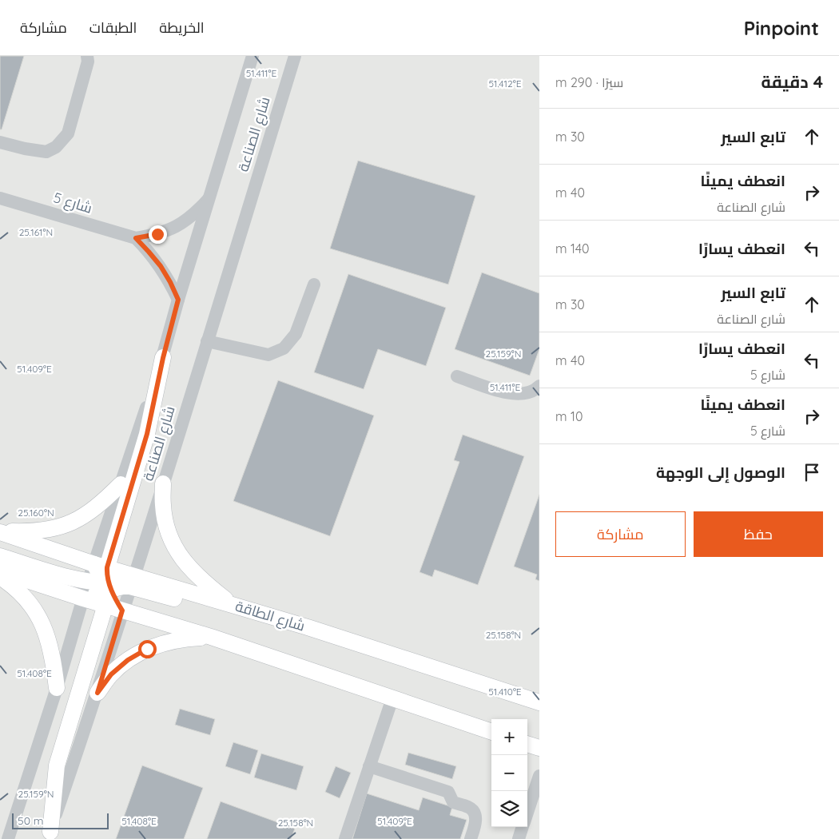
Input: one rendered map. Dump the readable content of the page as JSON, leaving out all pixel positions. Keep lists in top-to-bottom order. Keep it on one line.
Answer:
{"streets":{"main road":["شارع الطاقة"],"street":["شارع الصناعة","شارع 5"]},"crossings":[["شارع الصناعة","شارع 5"],["شارع الصناعة","شارع الطاقة"]],"scale_bar":"50 m","page":{"header":"Pinpoint","nav":["الخريطة","الطبقات","مشاركة"],"heading":["4 دقيقة","سيرًا · 290 m"],"list":[["تابع السير","30 m"],["انعطف يمينًا","شارع الصناعة","40 m"],["انعطف يسارًا","140 m"],["تابع السير","شارع الصناعة","30 m"],["انعطف يسارًا","شارع 5","40 m"],["انعطف يمينًا","شارع 5","10 m"],"الوصول إلى الوجهة"],"buttons":["حفظ","مشاركة"],"map_buttons":["+","−"],"scale":"50 m"},"coordinates":["51.411°E","51.412°E","25.161°N","25.159°N","51.409°E","25.160°N","25.158°N","51.408°E","51.410°E"]}
